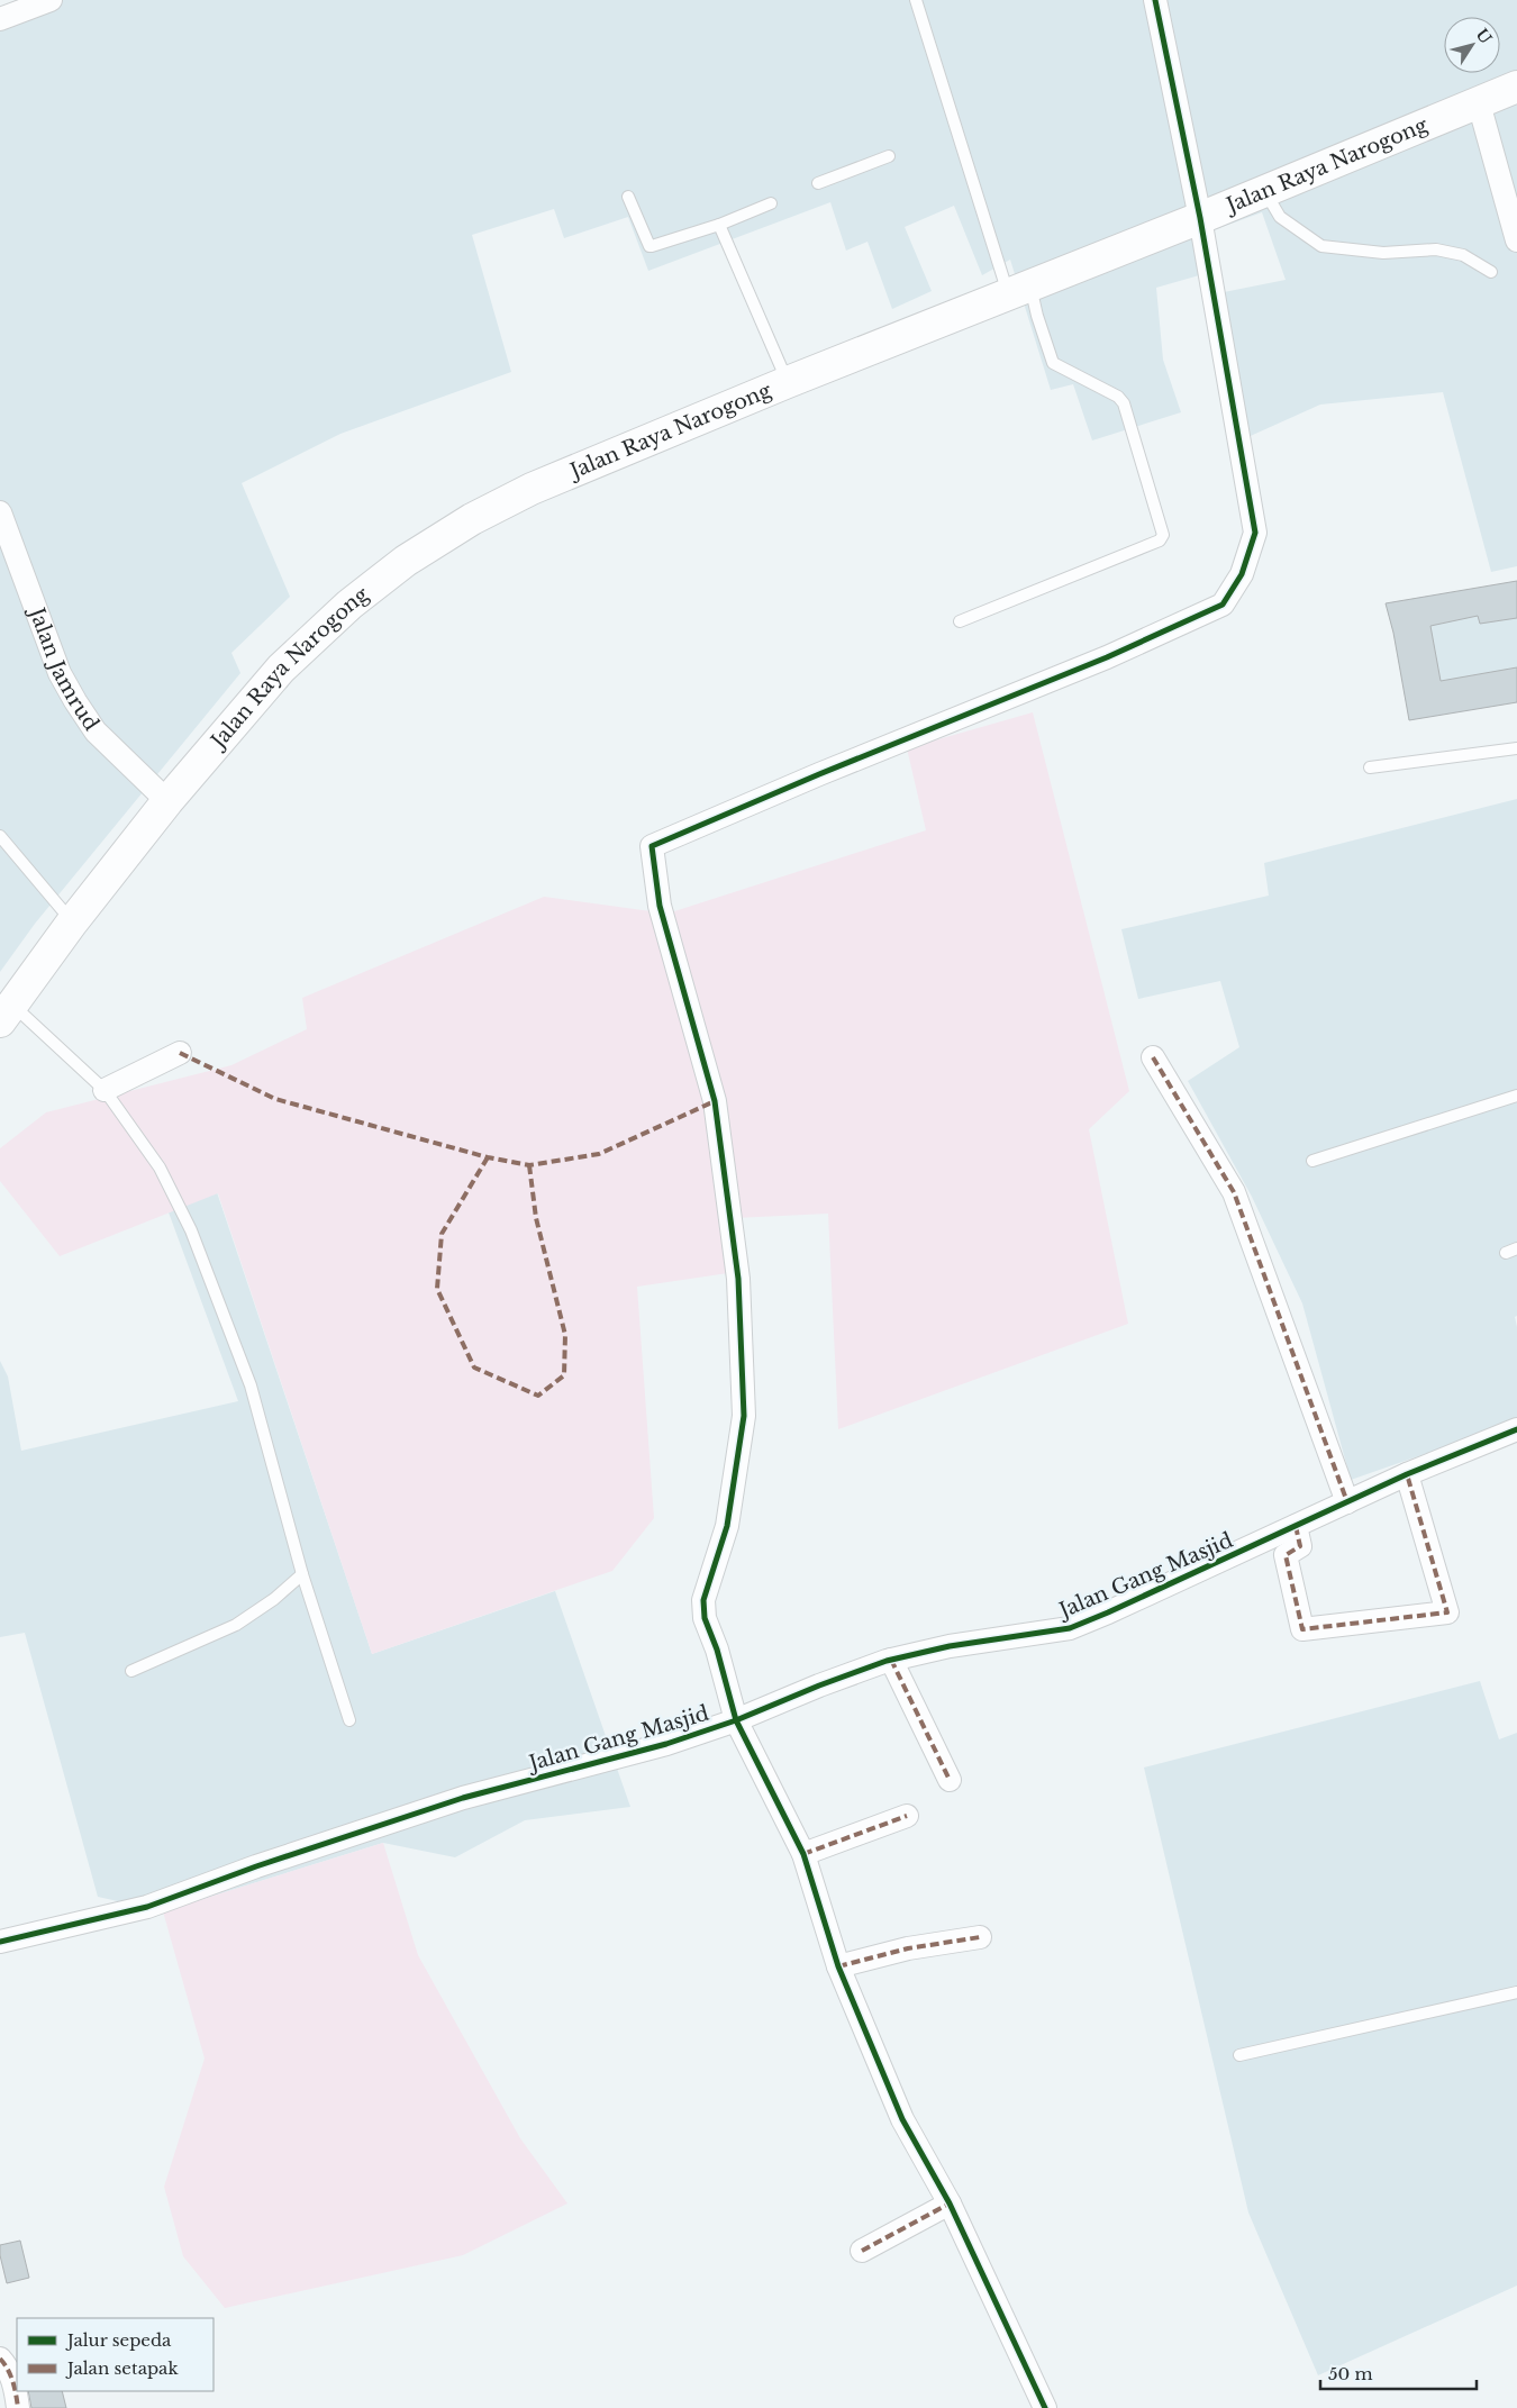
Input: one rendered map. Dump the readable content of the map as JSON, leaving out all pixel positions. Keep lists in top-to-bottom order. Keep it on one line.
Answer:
{"streets":{"main road":["Jalan Raya Narogong"],"street":["Jalan Jamrud","Jalan Gang Masjid"]},"crossings":[["Jalan Raya Narogong","Jalan Jamrud"]],"legend":["Jalur sepeda","Jalan setapak"],"scale_bar":"50 m","north":"top right"}
